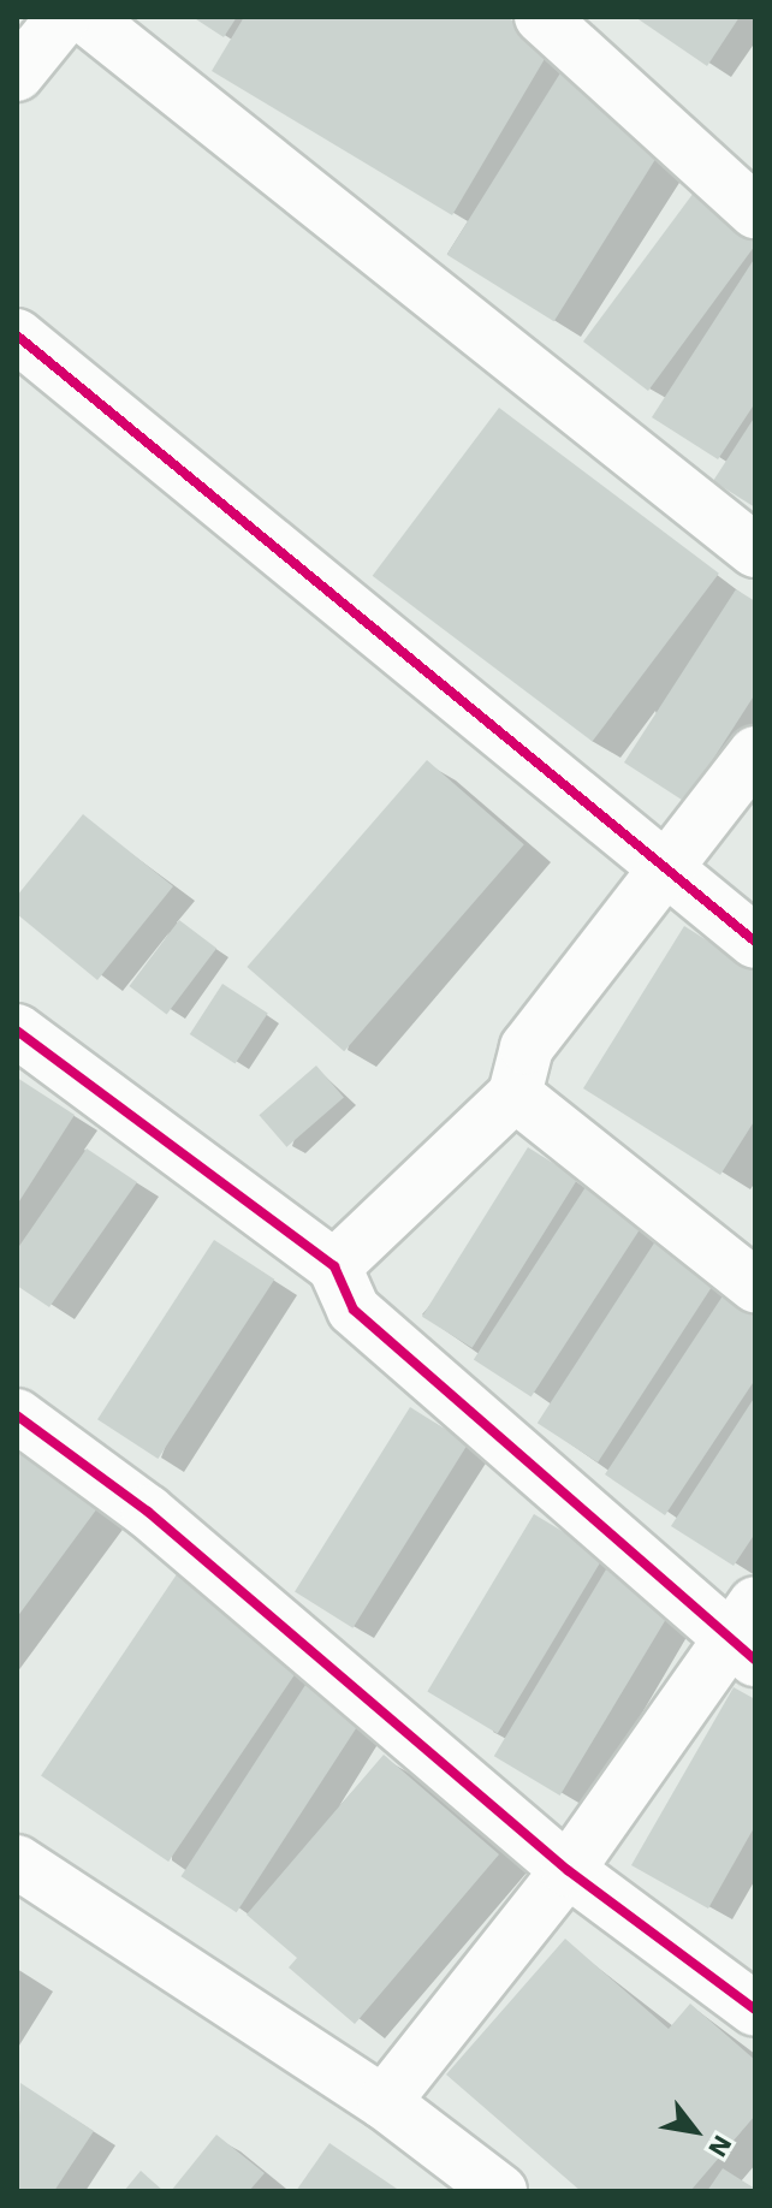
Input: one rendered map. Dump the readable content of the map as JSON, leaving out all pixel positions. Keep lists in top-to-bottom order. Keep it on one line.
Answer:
{"north":"bottom right"}
